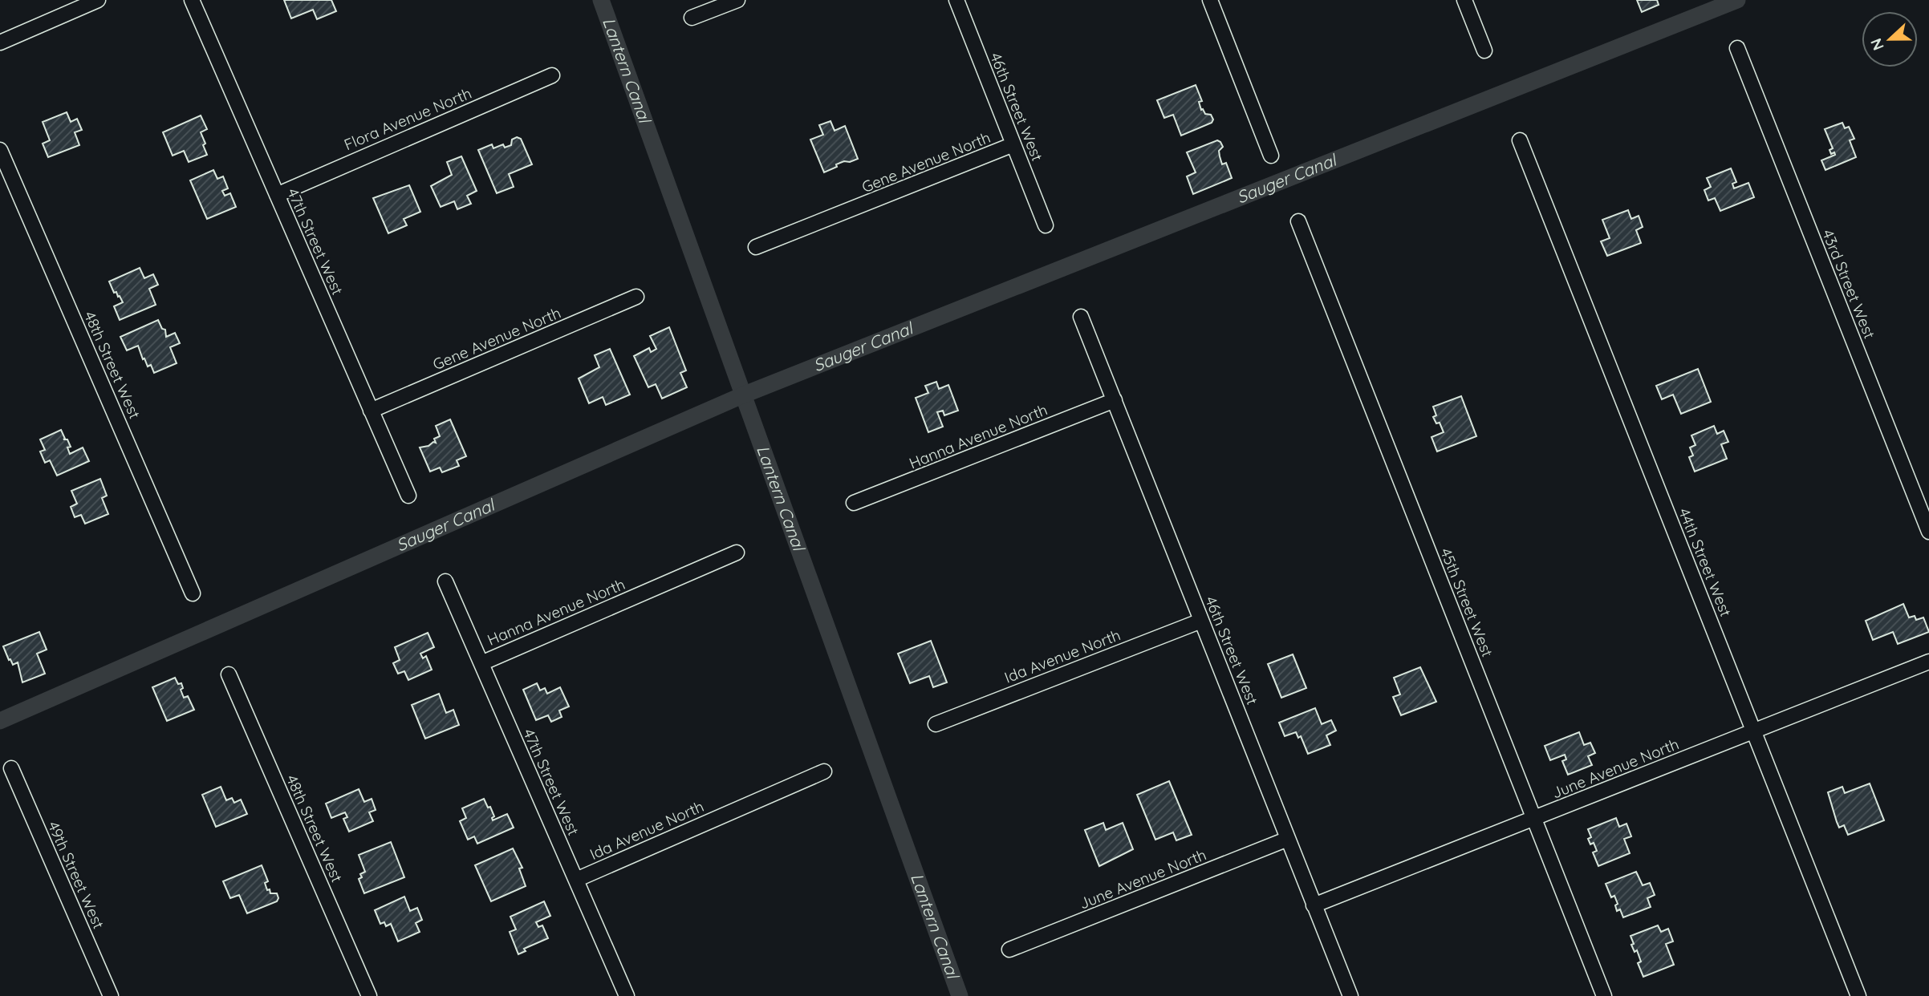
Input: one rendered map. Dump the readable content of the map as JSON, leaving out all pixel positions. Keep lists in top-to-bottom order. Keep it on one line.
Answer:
{"streets":{"street":["46th Street West","Flora Avenue North","Gene Avenue North","47th Street West","43rd Street West","48th Street West","Hanna Avenue North","44th Street West","45th Street West","Ida Avenue North","June Avenue North","49th Street West"]},"crossings":[["46th Street West","Gene Avenue North"],["46th Street West","Hanna Avenue North"],["46th Street West","Ida Avenue North"],["46th Street West","June Avenue North"],["Flora Avenue North","47th Street West"],["Gene Avenue North","47th Street West"],["47th Street West","Hanna Avenue North"],["47th Street West","Ida Avenue North"],["44th Street West","June Avenue North"],["45th Street West","June Avenue North"]],"water":["Lantern Canal","Sauger Canal"],"north":"left"}
